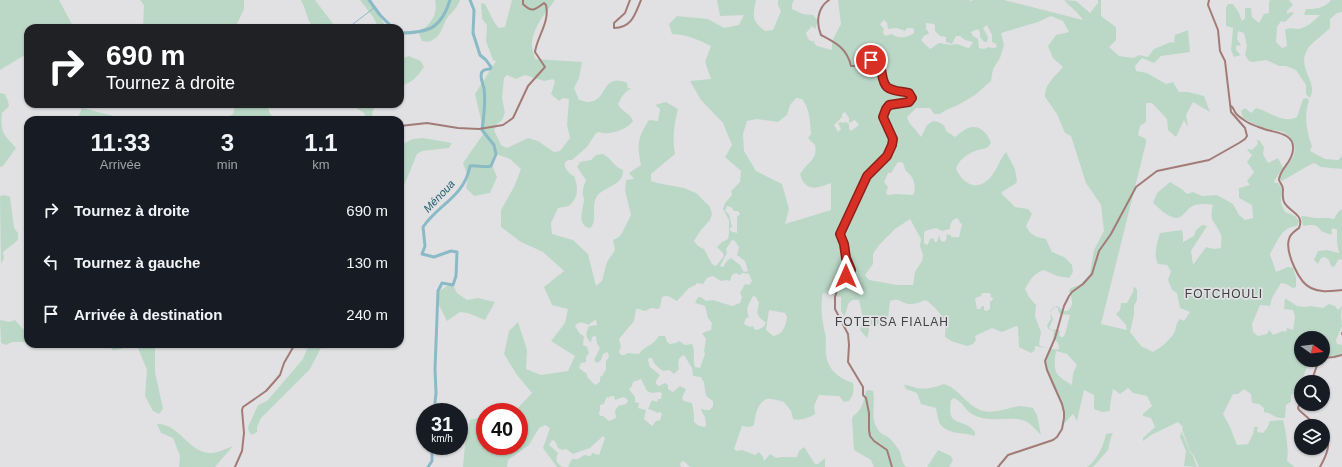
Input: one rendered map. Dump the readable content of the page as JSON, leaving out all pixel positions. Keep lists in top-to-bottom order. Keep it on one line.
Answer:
{"districts":["FOTCHOULI","FOTETSA FIALAH"],"water":["Ménoua"],"north":"right","page":{"turn":["690 m","Tournez à droite"],"eta":["11:33","Arrivée","3","min","1.1","km"],"list":[{"name":"Tournez à droite","value":"690 m"},{"name":"Tournez à gauche","value":"130 m"},{"name":"Arrivée à destination","value":"240 m"}],"speed":"31 km/h","limit":"40"}}
